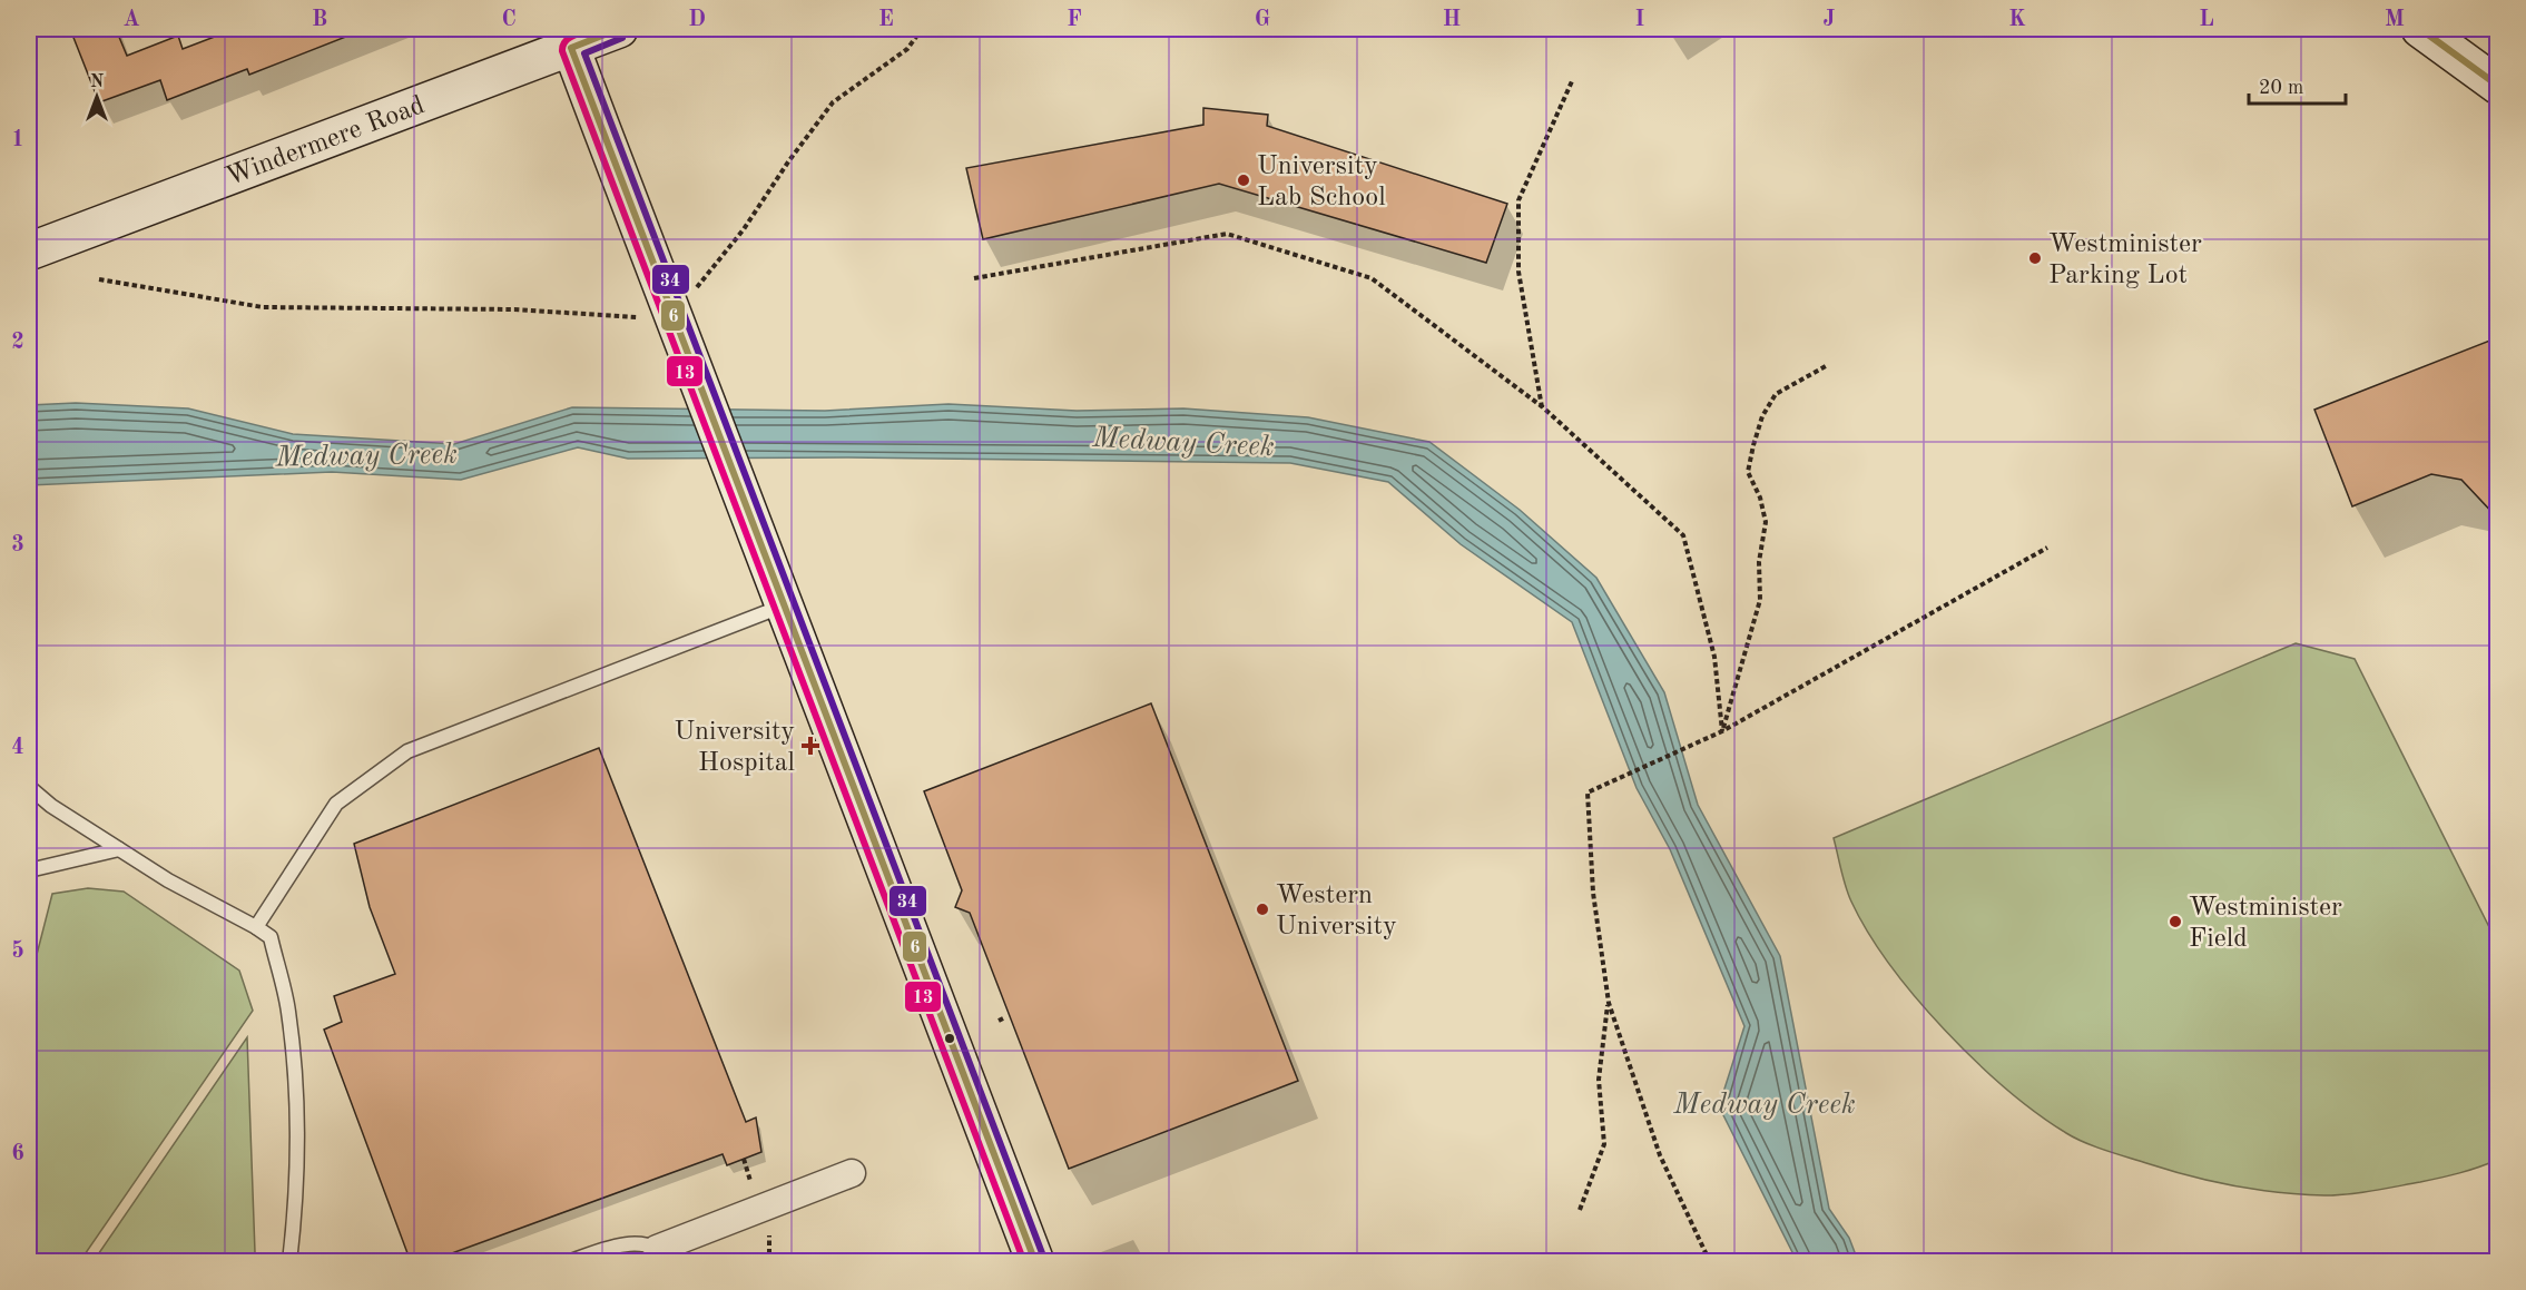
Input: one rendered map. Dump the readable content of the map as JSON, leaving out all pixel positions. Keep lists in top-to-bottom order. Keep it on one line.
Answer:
{"streets":{"street":["Windermere Road"]},"water":["Medway Creek"],"places":{"other":["University Lab School","Westminister Parking Lot","Western University","Westminister Field"],"health":["University Hospital"]},"lines":["transit line 6","transit line 13","transit line 34"],"scale_bar":"20 m","north":"top","grid":{"columns":["A","B","C","D","E","F","G","H","I","J","K","L","M"],"rows":["1","2","3","4","5","6"]}}
